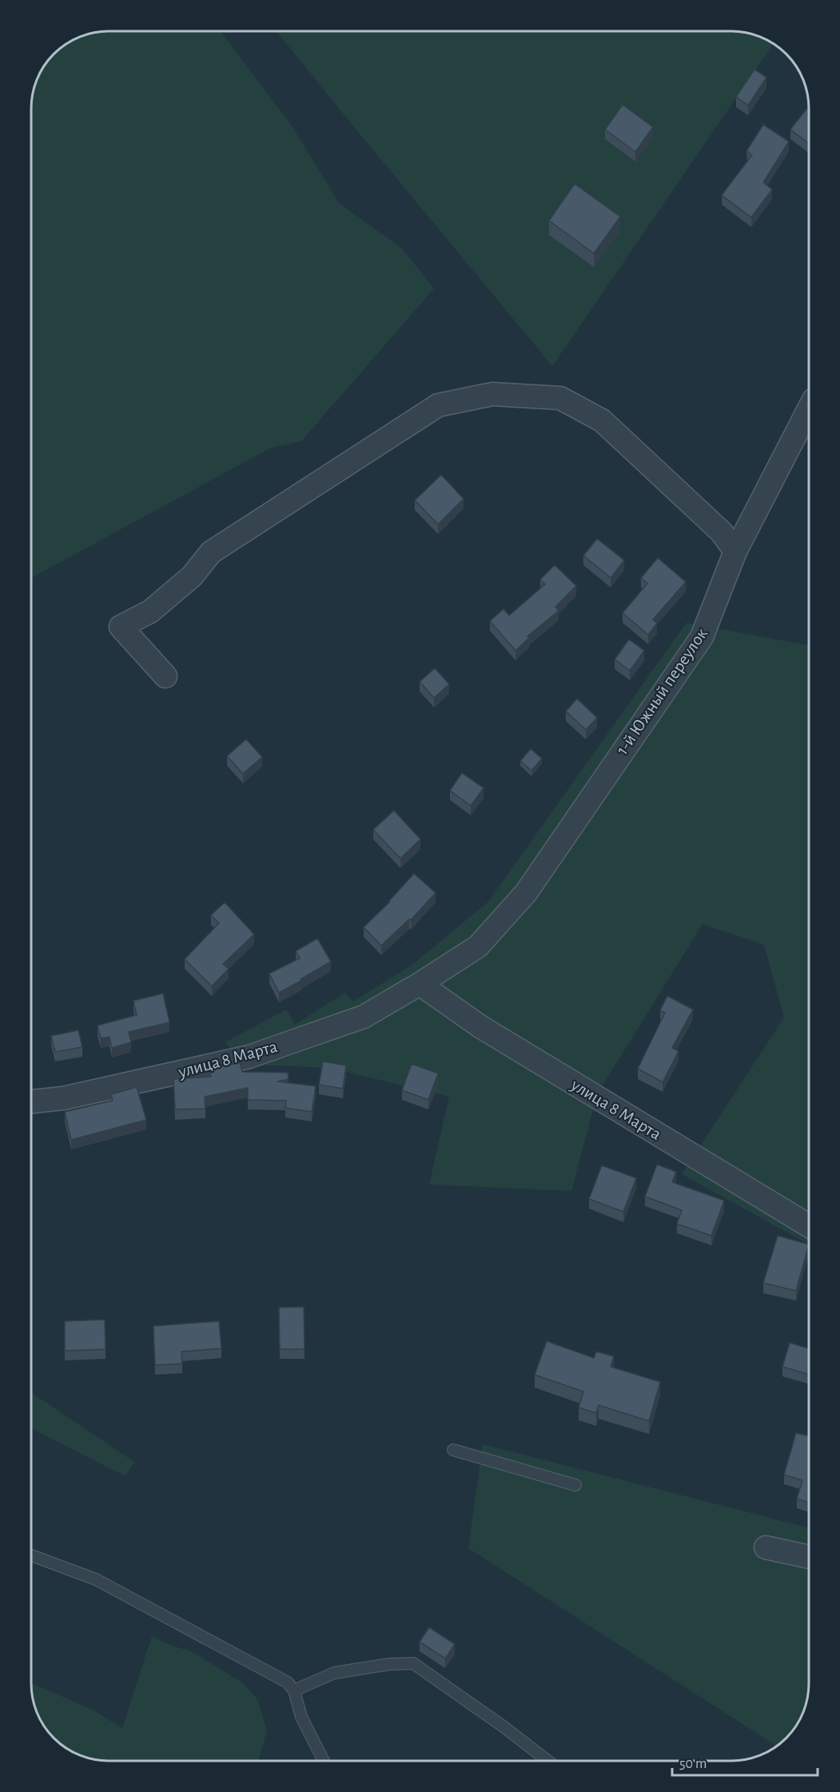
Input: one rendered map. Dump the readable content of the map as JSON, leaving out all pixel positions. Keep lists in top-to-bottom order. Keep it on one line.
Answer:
{"streets":{"street":["1-й Южный переулок","улица 8 Марта"]},"crossings":[["1-й Южный переулок","улица 8 Марта"]],"scale_bar":"50 m"}
